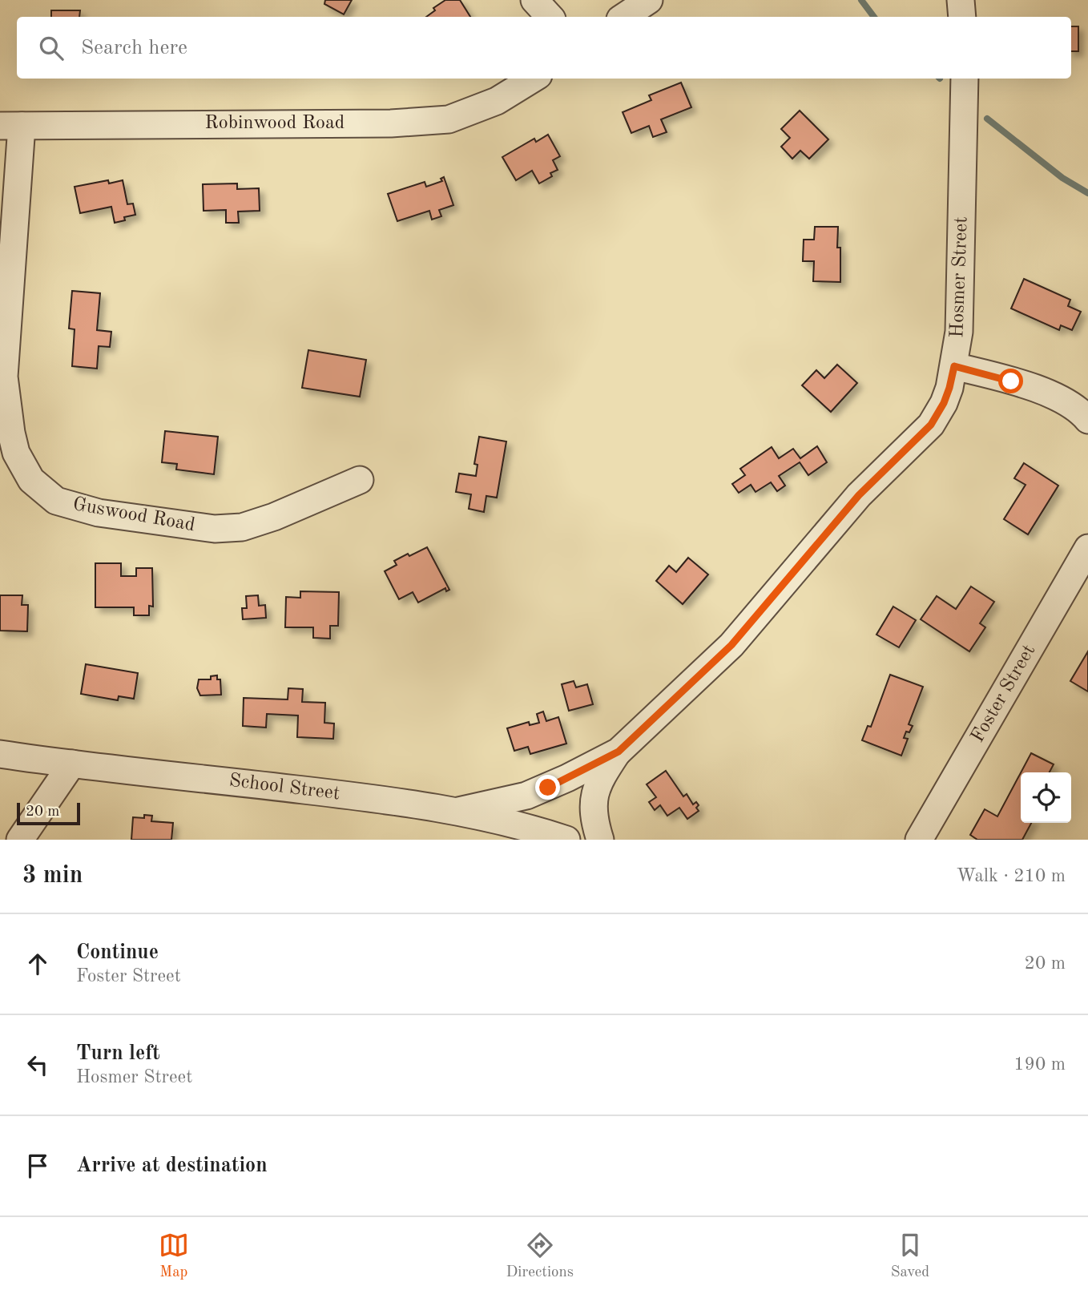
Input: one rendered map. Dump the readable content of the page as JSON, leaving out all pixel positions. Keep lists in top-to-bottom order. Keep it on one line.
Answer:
{"streets":{"street":["Robinwood Road","Hosmer Street","Guswood Road","Foster Street","School Street"]},"crossings":[["Robinwood Road","Guswood Road"],["Hosmer Street","School Street"]],"scale_bar":"20 m","page":{"search":"Search here","scale":"20 m","heading":["3 min","Walk · 210 m"],"list":[["Continue","Foster Street","20 m"],["Turn left","Hosmer Street","190 m"],"Arrive at destination"],"nav":["Map","Directions","Saved"]}}
